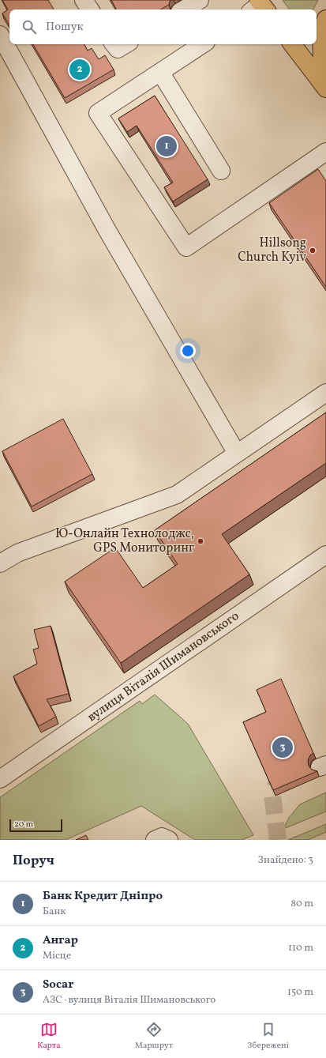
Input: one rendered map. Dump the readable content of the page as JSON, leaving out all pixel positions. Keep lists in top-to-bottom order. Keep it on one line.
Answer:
{"streets":{"street":["вулиця Віталія Шимановського"]},"places":["Hillsong Church Kyiv","Ю-Онлайн Технолоджс, GPS Мониторинг"],"scale_bar":"20 m","page":{"search":"Пошук","pins":["2","1","3"],"scale":"20 m","heading":["Поруч","Знайдено: 3"],"list":[{"mark":"1","name":"Банк Кредит Дніпро","note":"Банк","value":"80 m"},{"mark":"2","name":"Ангар","note":"Місце","value":"110 m"},{"mark":"3","name":"Socar","note":"АЗС · вулиця Віталія Шимановського","value":"150 m"}],"nav":["Карта","Маршрут","Збережені"]}}
